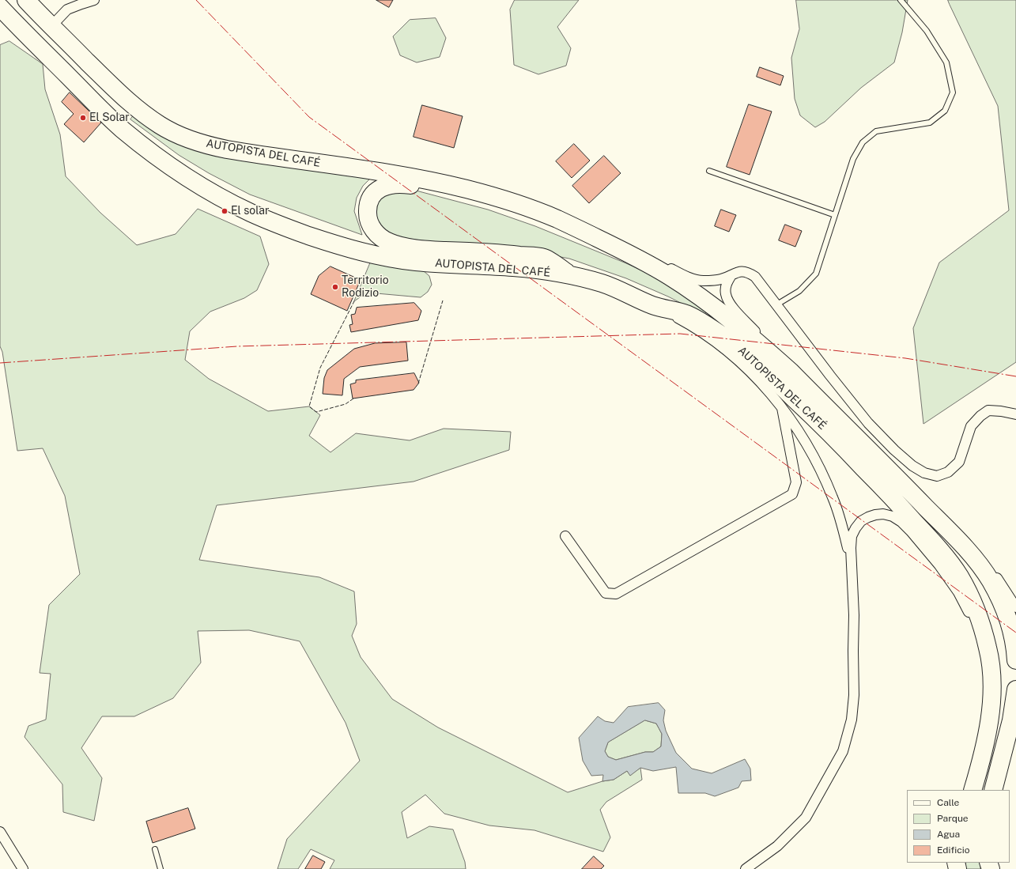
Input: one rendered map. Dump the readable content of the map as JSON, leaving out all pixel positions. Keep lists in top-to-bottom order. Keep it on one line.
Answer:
{"streets":{"highway":["AUTOPISTA DEL CAFÉ"]},"places":["El Solar","El solar","Territorio Rodizio"],"legend":["Calle","Parque","Agua","Edificio"]}
